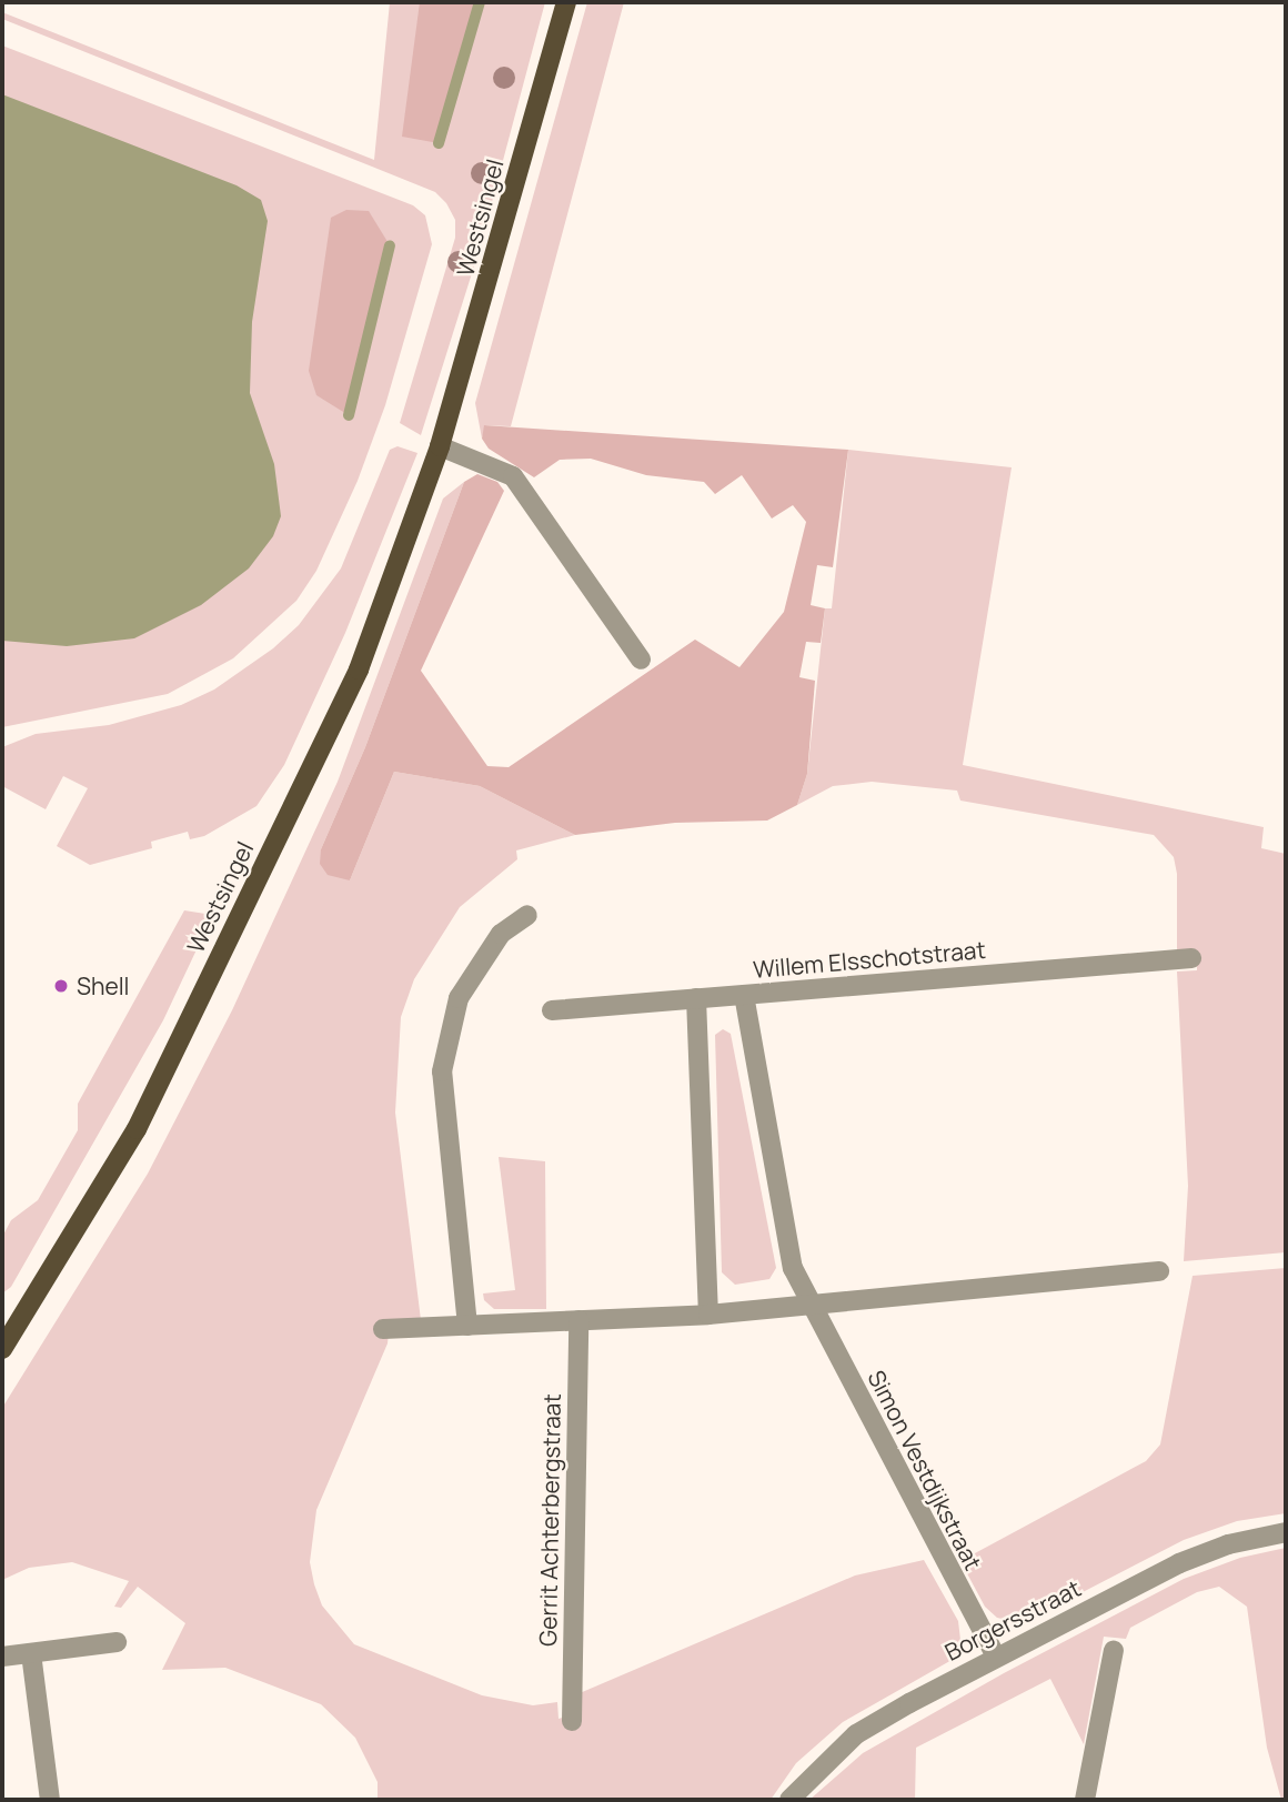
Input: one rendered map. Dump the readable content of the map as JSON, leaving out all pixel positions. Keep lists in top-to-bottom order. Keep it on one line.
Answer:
{"streets":{"main road":["Westsingel"],"street":["Willem Elsschotstraat","Simon Vestdijkstraat","Gerrit Achterbergstraat","Borgersstraat"]},"crossings":[["Willem Elsschotstraat","Simon Vestdijkstraat"],["Simon Vestdijkstraat","Borgersstraat"]],"places":["Shell"]}
